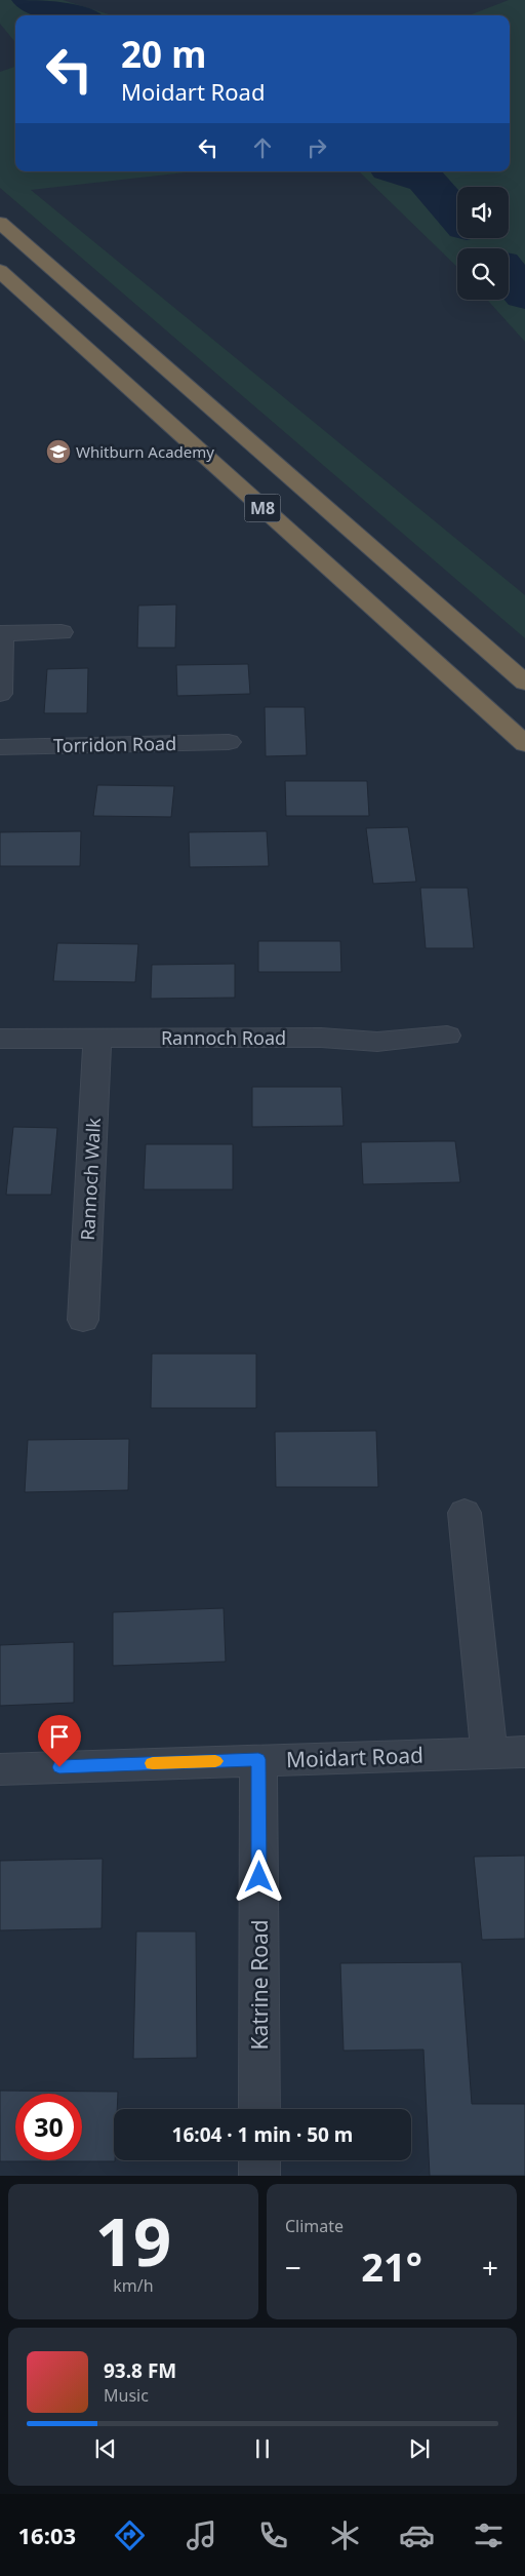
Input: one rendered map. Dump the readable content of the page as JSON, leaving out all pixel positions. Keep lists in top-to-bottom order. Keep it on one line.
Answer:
{"streets":{"highway":["M8"],"street":["Torridon Road","Rannoch Road","Rannoch Walk","Moidart Road","Katrine Road"]},"crossings":[["Rannoch Road","Rannoch Walk"],["Moidart Road","Katrine Road"]],"places":{"school or university":["Whitburn Academy"]},"page":{"turn":["20 m","Moidart Road"],"limit":"30","trip":"16:04 · 1 min · 50 m","tile":[["19","km/h"],"Climate"],"heat":["−","21°","+"],"song":["93.8 FM","Music"],"tabs":"16:03"}}
